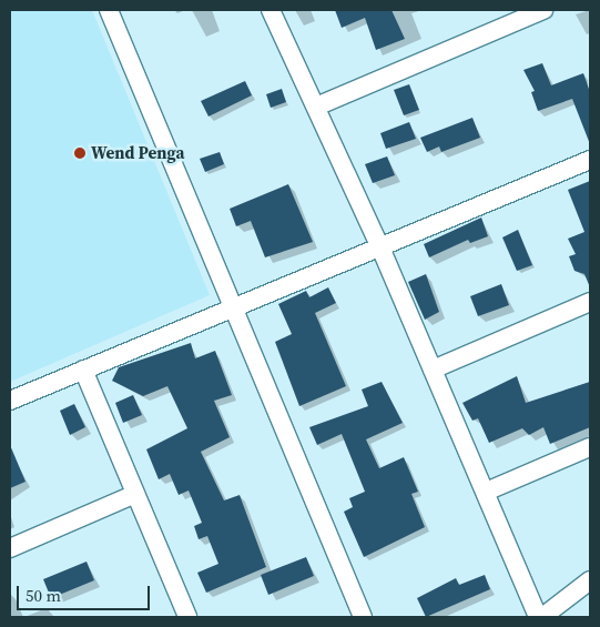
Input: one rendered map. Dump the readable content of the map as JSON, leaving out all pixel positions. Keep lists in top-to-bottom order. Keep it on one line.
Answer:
{"places":["Wend Penga"],"scale_bar":"50 m"}
